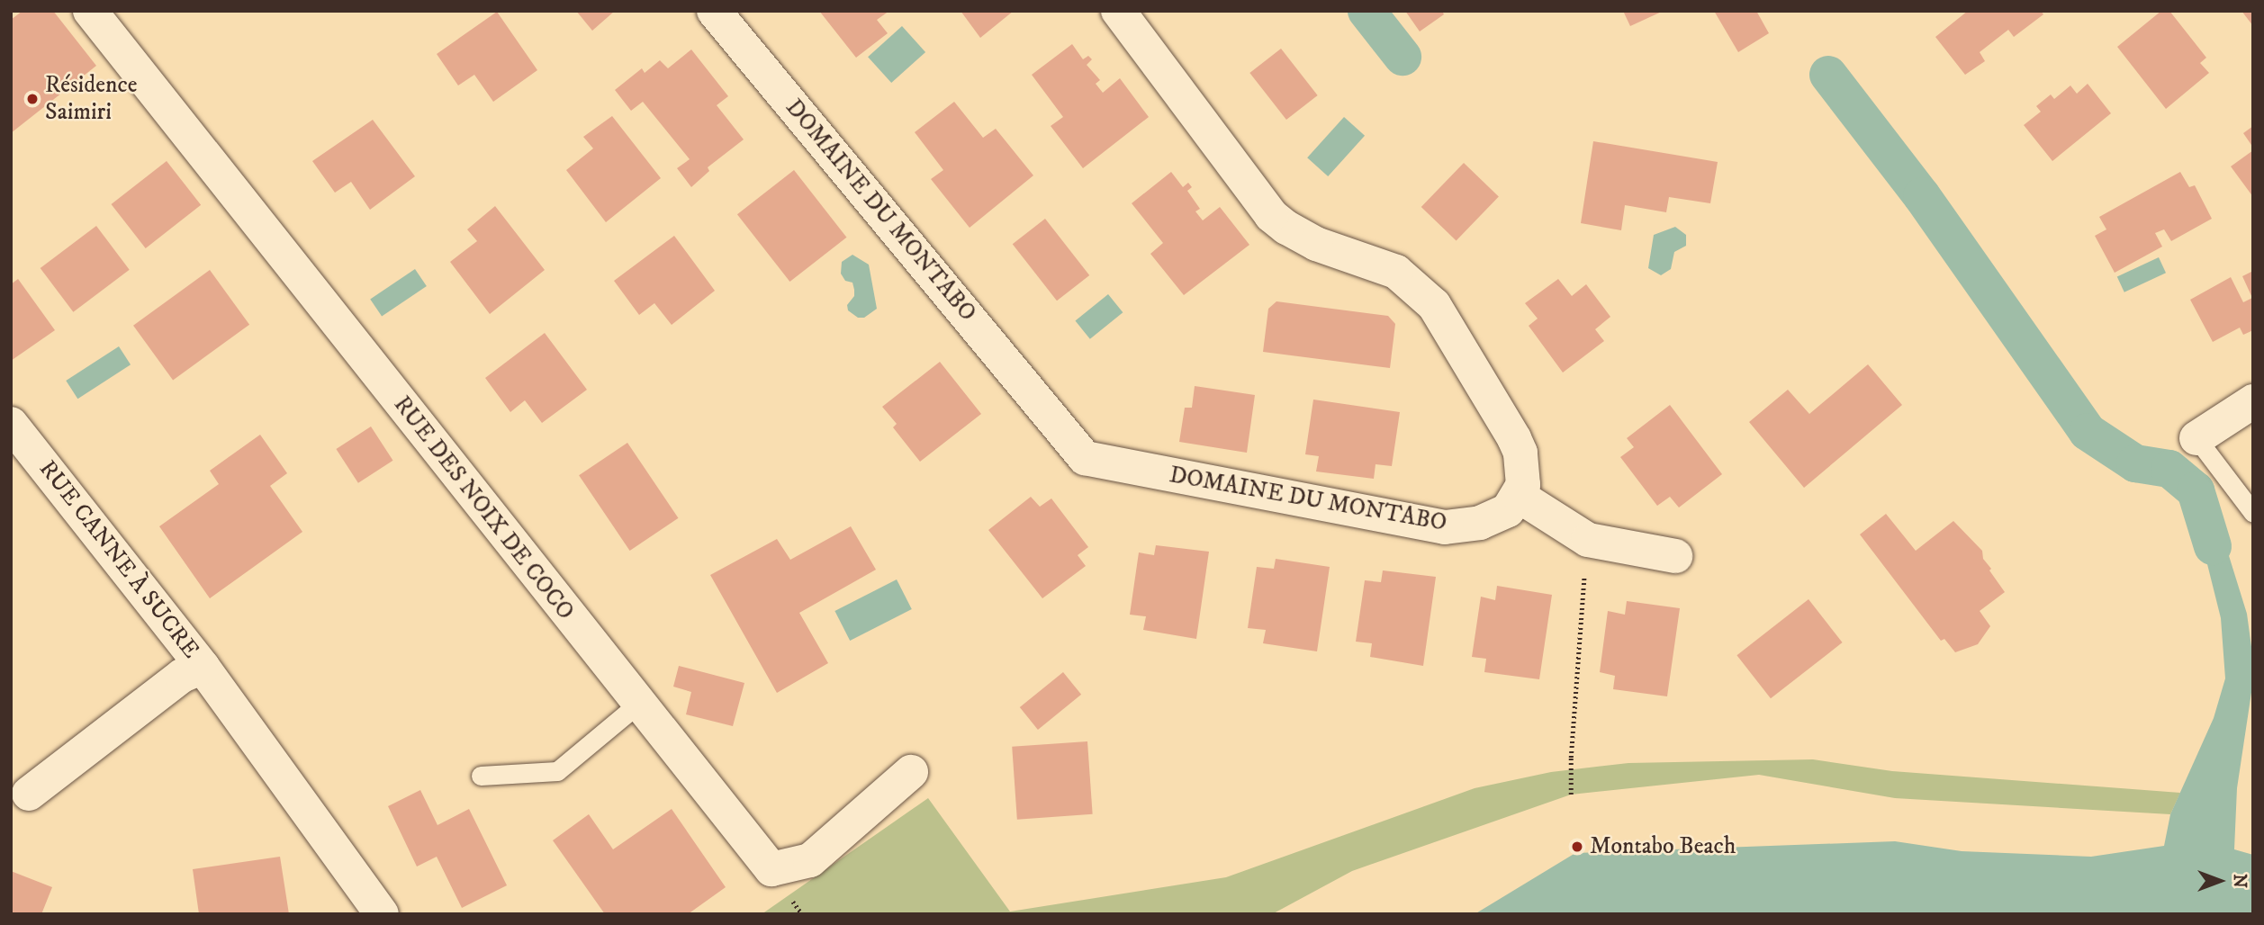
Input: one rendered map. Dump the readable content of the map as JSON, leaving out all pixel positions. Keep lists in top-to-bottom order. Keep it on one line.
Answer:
{"streets":{"street":["DOMAINE DU MONTABO","RUE DES NOIX DE COCO","RUE CANNE À SUCRE"]},"places":["Résidence Saimiri","Montabo Beach"],"north":"right"}
